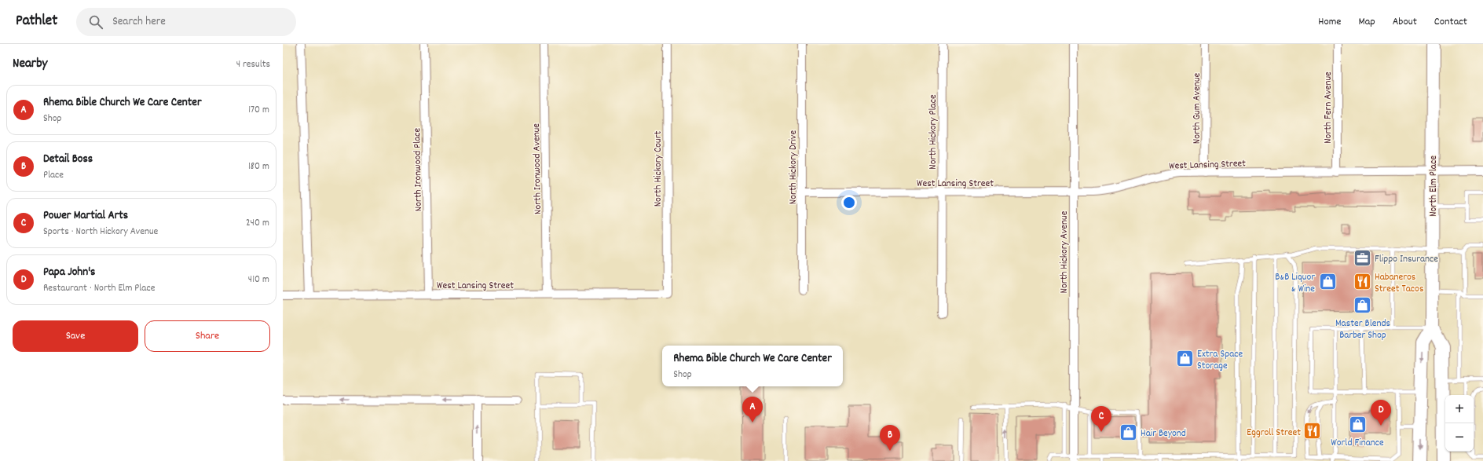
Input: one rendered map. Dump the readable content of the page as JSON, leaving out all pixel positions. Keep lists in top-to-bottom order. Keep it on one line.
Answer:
{"streets":{"main road":["North Elm Place"],"street":["North Fern Avenue","North Gum Avenue","North Hickory Place","West Lansing Street","North Hickory Drive","North Ironwood Avenue","North Hickory Court","North Ironwood Place","North Hickory Avenue"]},"crossings":[["North Fern Avenue","West Lansing Street"],["North Gum Avenue","West Lansing Street"],["North Hickory Place","West Lansing Street"],["West Lansing Street","North Hickory Drive"],["West Lansing Street","North Ironwood Avenue"],["West Lansing Street","North Hickory Court"],["West Lansing Street","North Ironwood Place"],["West Lansing Street","North Elm Place"],["West Lansing Street","North Hickory Avenue"]],"places":{"office":["Flippo Insurance"],"shop":["B&B Liquor & Wine","Master Blends Barber Shop","Extra Space Storage","World Finance","Hair Beyond"],"restaurant":["Habaneros Street Tacos","Eggroll Street"]},"page":{"header":"Pathlet","search":"Search here","nav":["Home","Map","About","Contact"],"heading":["Nearby","4 results"],"list":[{"mark":"A","name":"Rhema Bible Church We Care Center","note":"Shop","value":"170 m"},{"mark":"B","name":"Detail Boss","note":"Place","value":"180 m"},{"mark":"C","name":"Power Martial Arts","note":"Sports · North Hickory Avenue","value":"240 m"},{"mark":"D","name":"Papa John's","note":"Restaurant · North Elm Place","value":"410 m"}],"buttons":["Save","Share"],"popup":["Rhema Bible Church We Care Center","Shop"],"map_buttons":["+","−"],"pins":["A","D","C","B"]}}
